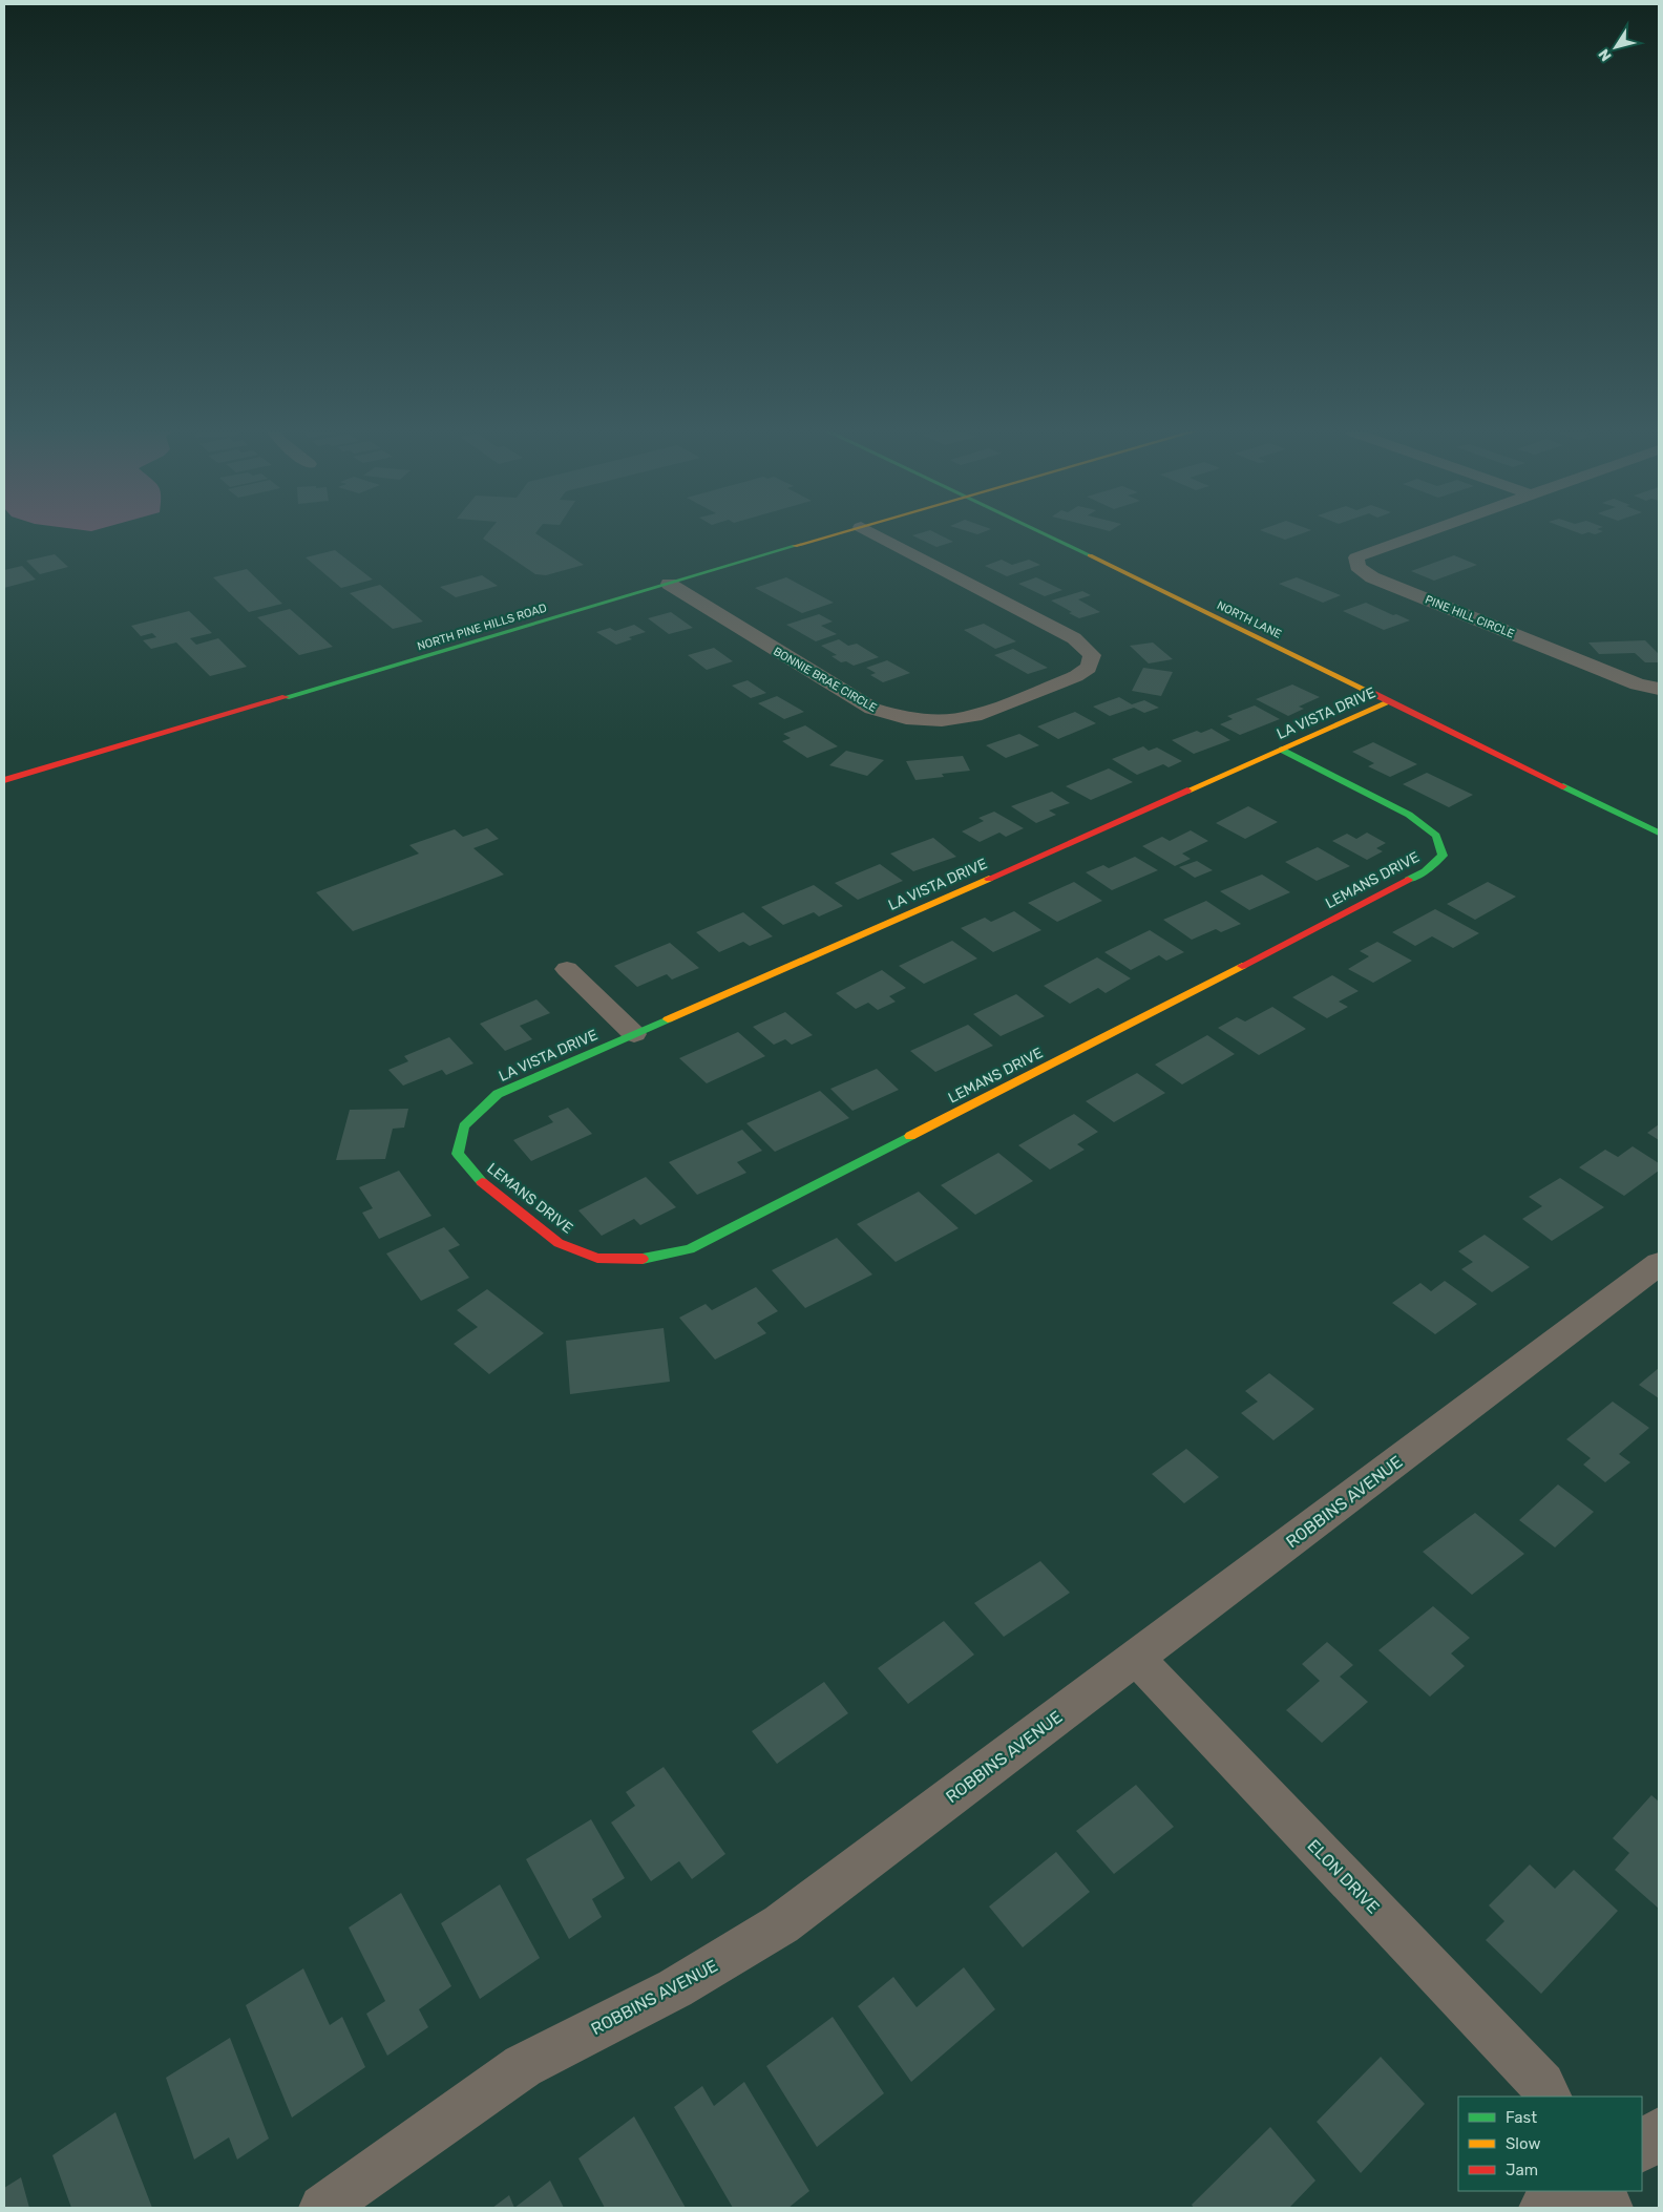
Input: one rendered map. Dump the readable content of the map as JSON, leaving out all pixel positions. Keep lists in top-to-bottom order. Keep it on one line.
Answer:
{"streets":{"street":["PINE HILL CIRCLE","NORTH LANE","NORTH PINE HILLS ROAD","BONNIE BRAE CIRCLE","LA VISTA DRIVE","LEMANS DRIVE","ROBBINS AVENUE","ELON DRIVE"]},"crossings":[["NORTH LANE","LA VISTA DRIVE"],["NORTH PINE HILLS ROAD","BONNIE BRAE CIRCLE"],["LA VISTA DRIVE","LEMANS DRIVE"],["ROBBINS AVENUE","ELON DRIVE"]],"legend":["Fast","Slow","Jam"],"north":"bottom left"}
